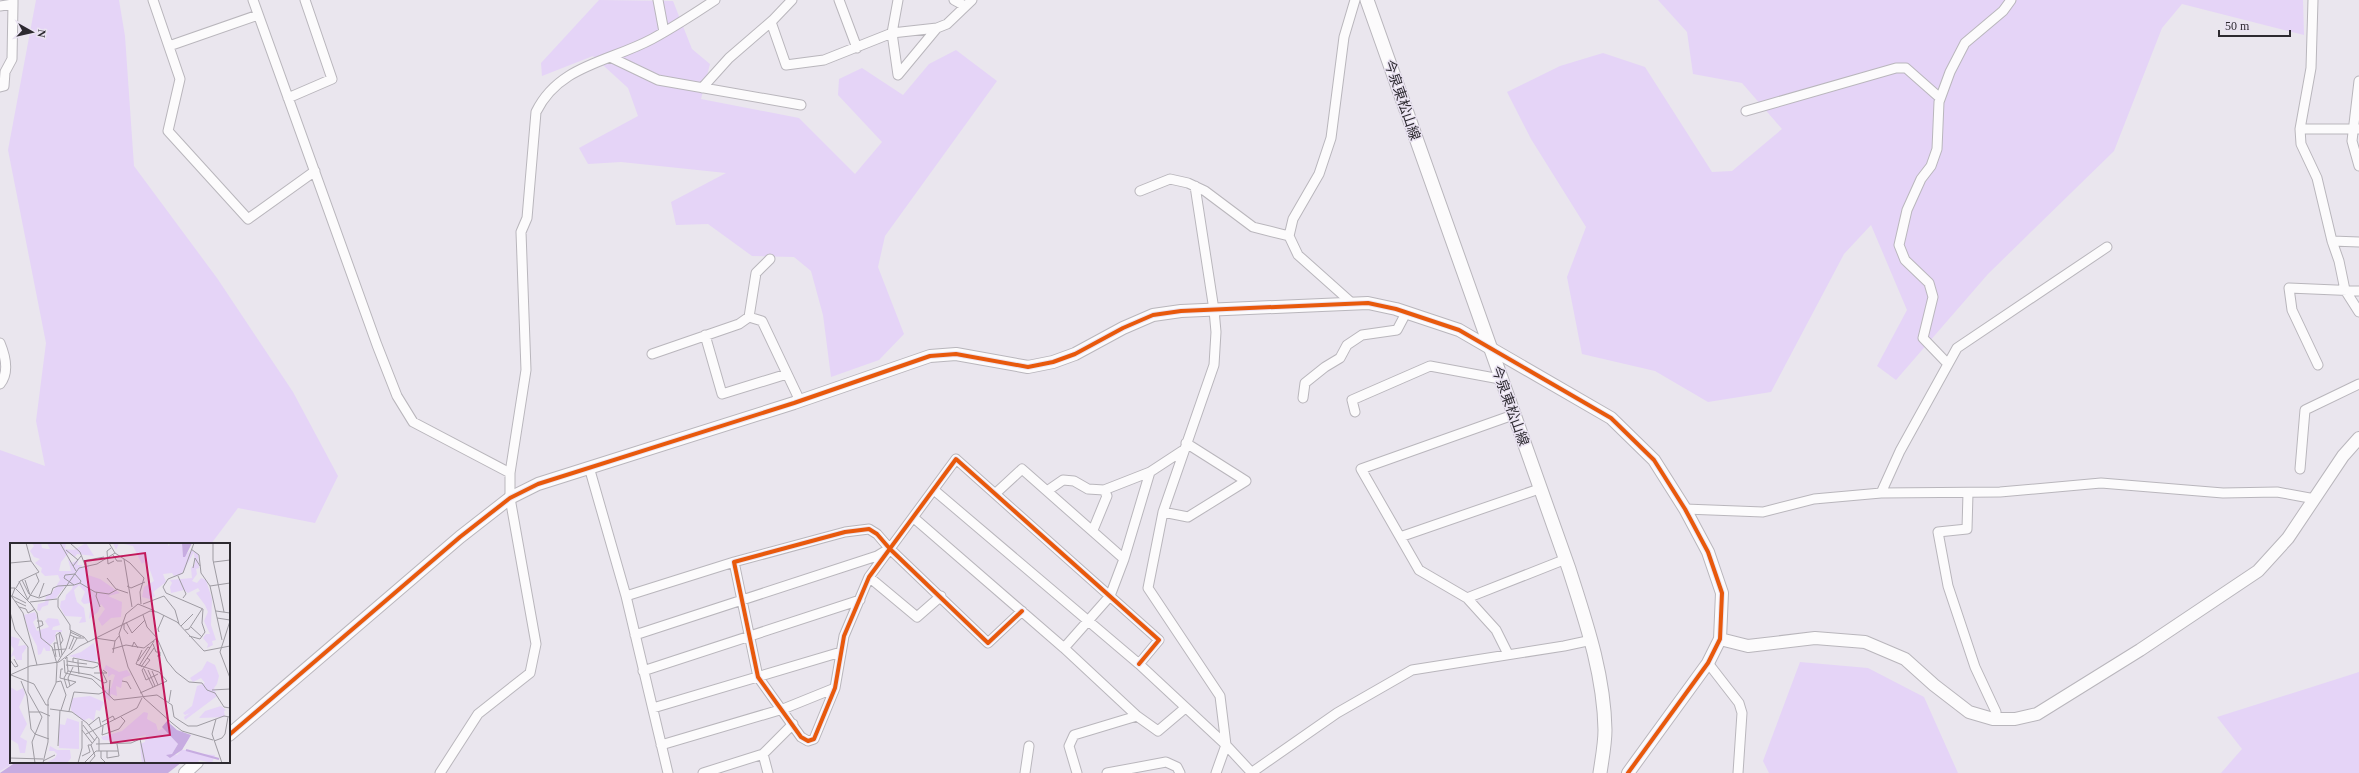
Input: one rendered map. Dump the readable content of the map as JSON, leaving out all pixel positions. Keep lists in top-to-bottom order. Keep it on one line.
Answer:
{"streets":{"main road":["今泉東松山線"]},"scale_bar":"50 m","north":"right"}
